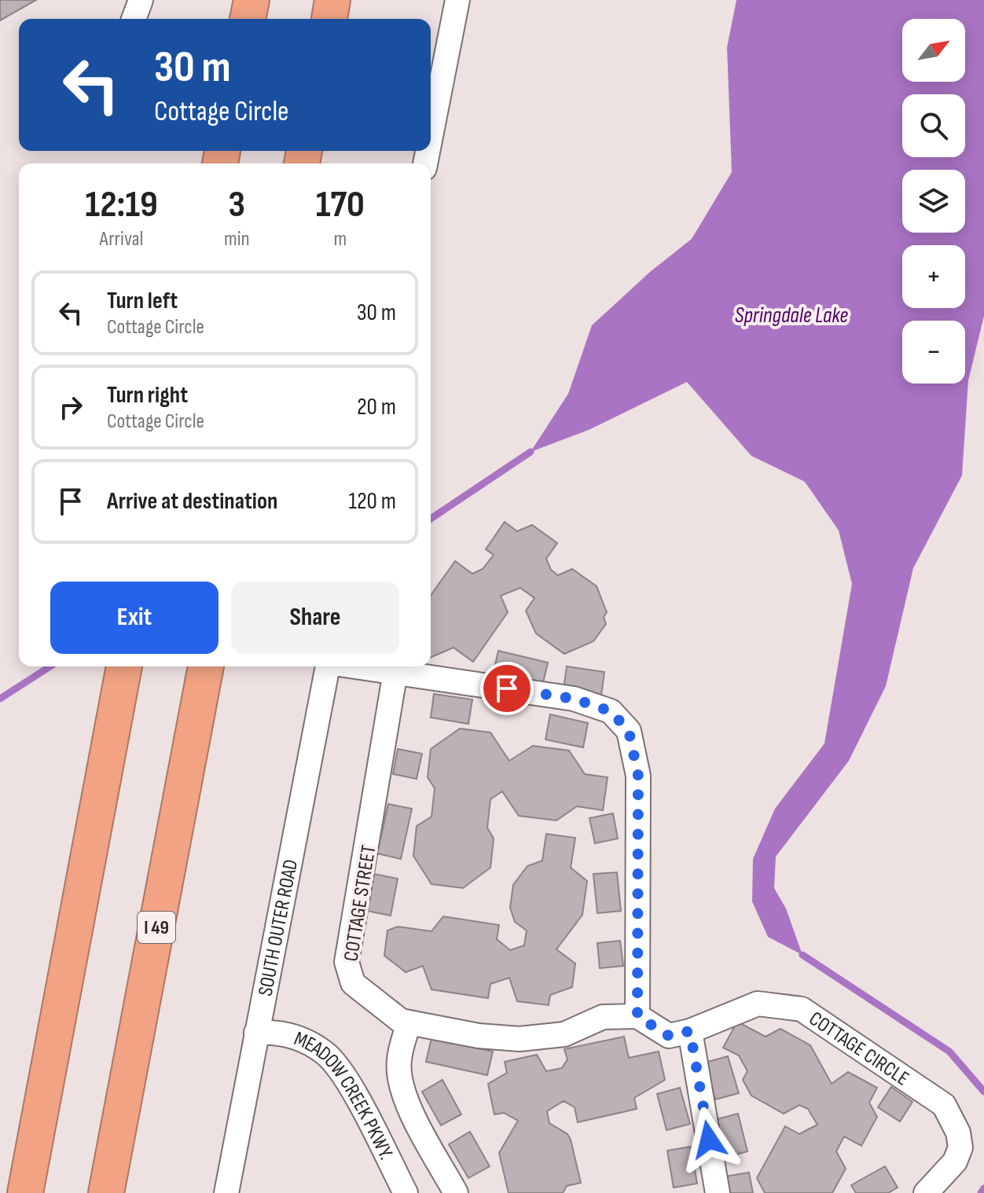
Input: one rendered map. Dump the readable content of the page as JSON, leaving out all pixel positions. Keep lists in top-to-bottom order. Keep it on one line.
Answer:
{"streets":{"highway":["I 49"],"street":["COTTAGE STREET","SOUTH OUTER ROAD","COTTAGE CIRCLE","MEADOW CREEK PKWY."]},"crossings":[["COTTAGE STREET","COTTAGE CIRCLE"],["SOUTH OUTER ROAD","MEADOW CREEK PKWY."]],"water":["Springdale Lake"],"north":"top right","page":{"map_buttons":["+","−"],"turn":["30 m","Cottage Circle"],"eta":["12:19","Arrival","3","min","170","m"],"list":[{"name":"Turn left","note":"Cottage Circle","value":"30 m"},{"name":"Turn right","note":"Cottage Circle","value":"20 m"},{"name":"Arrive at destination","value":"120 m"}],"buttons":["Exit","Share"]}}
